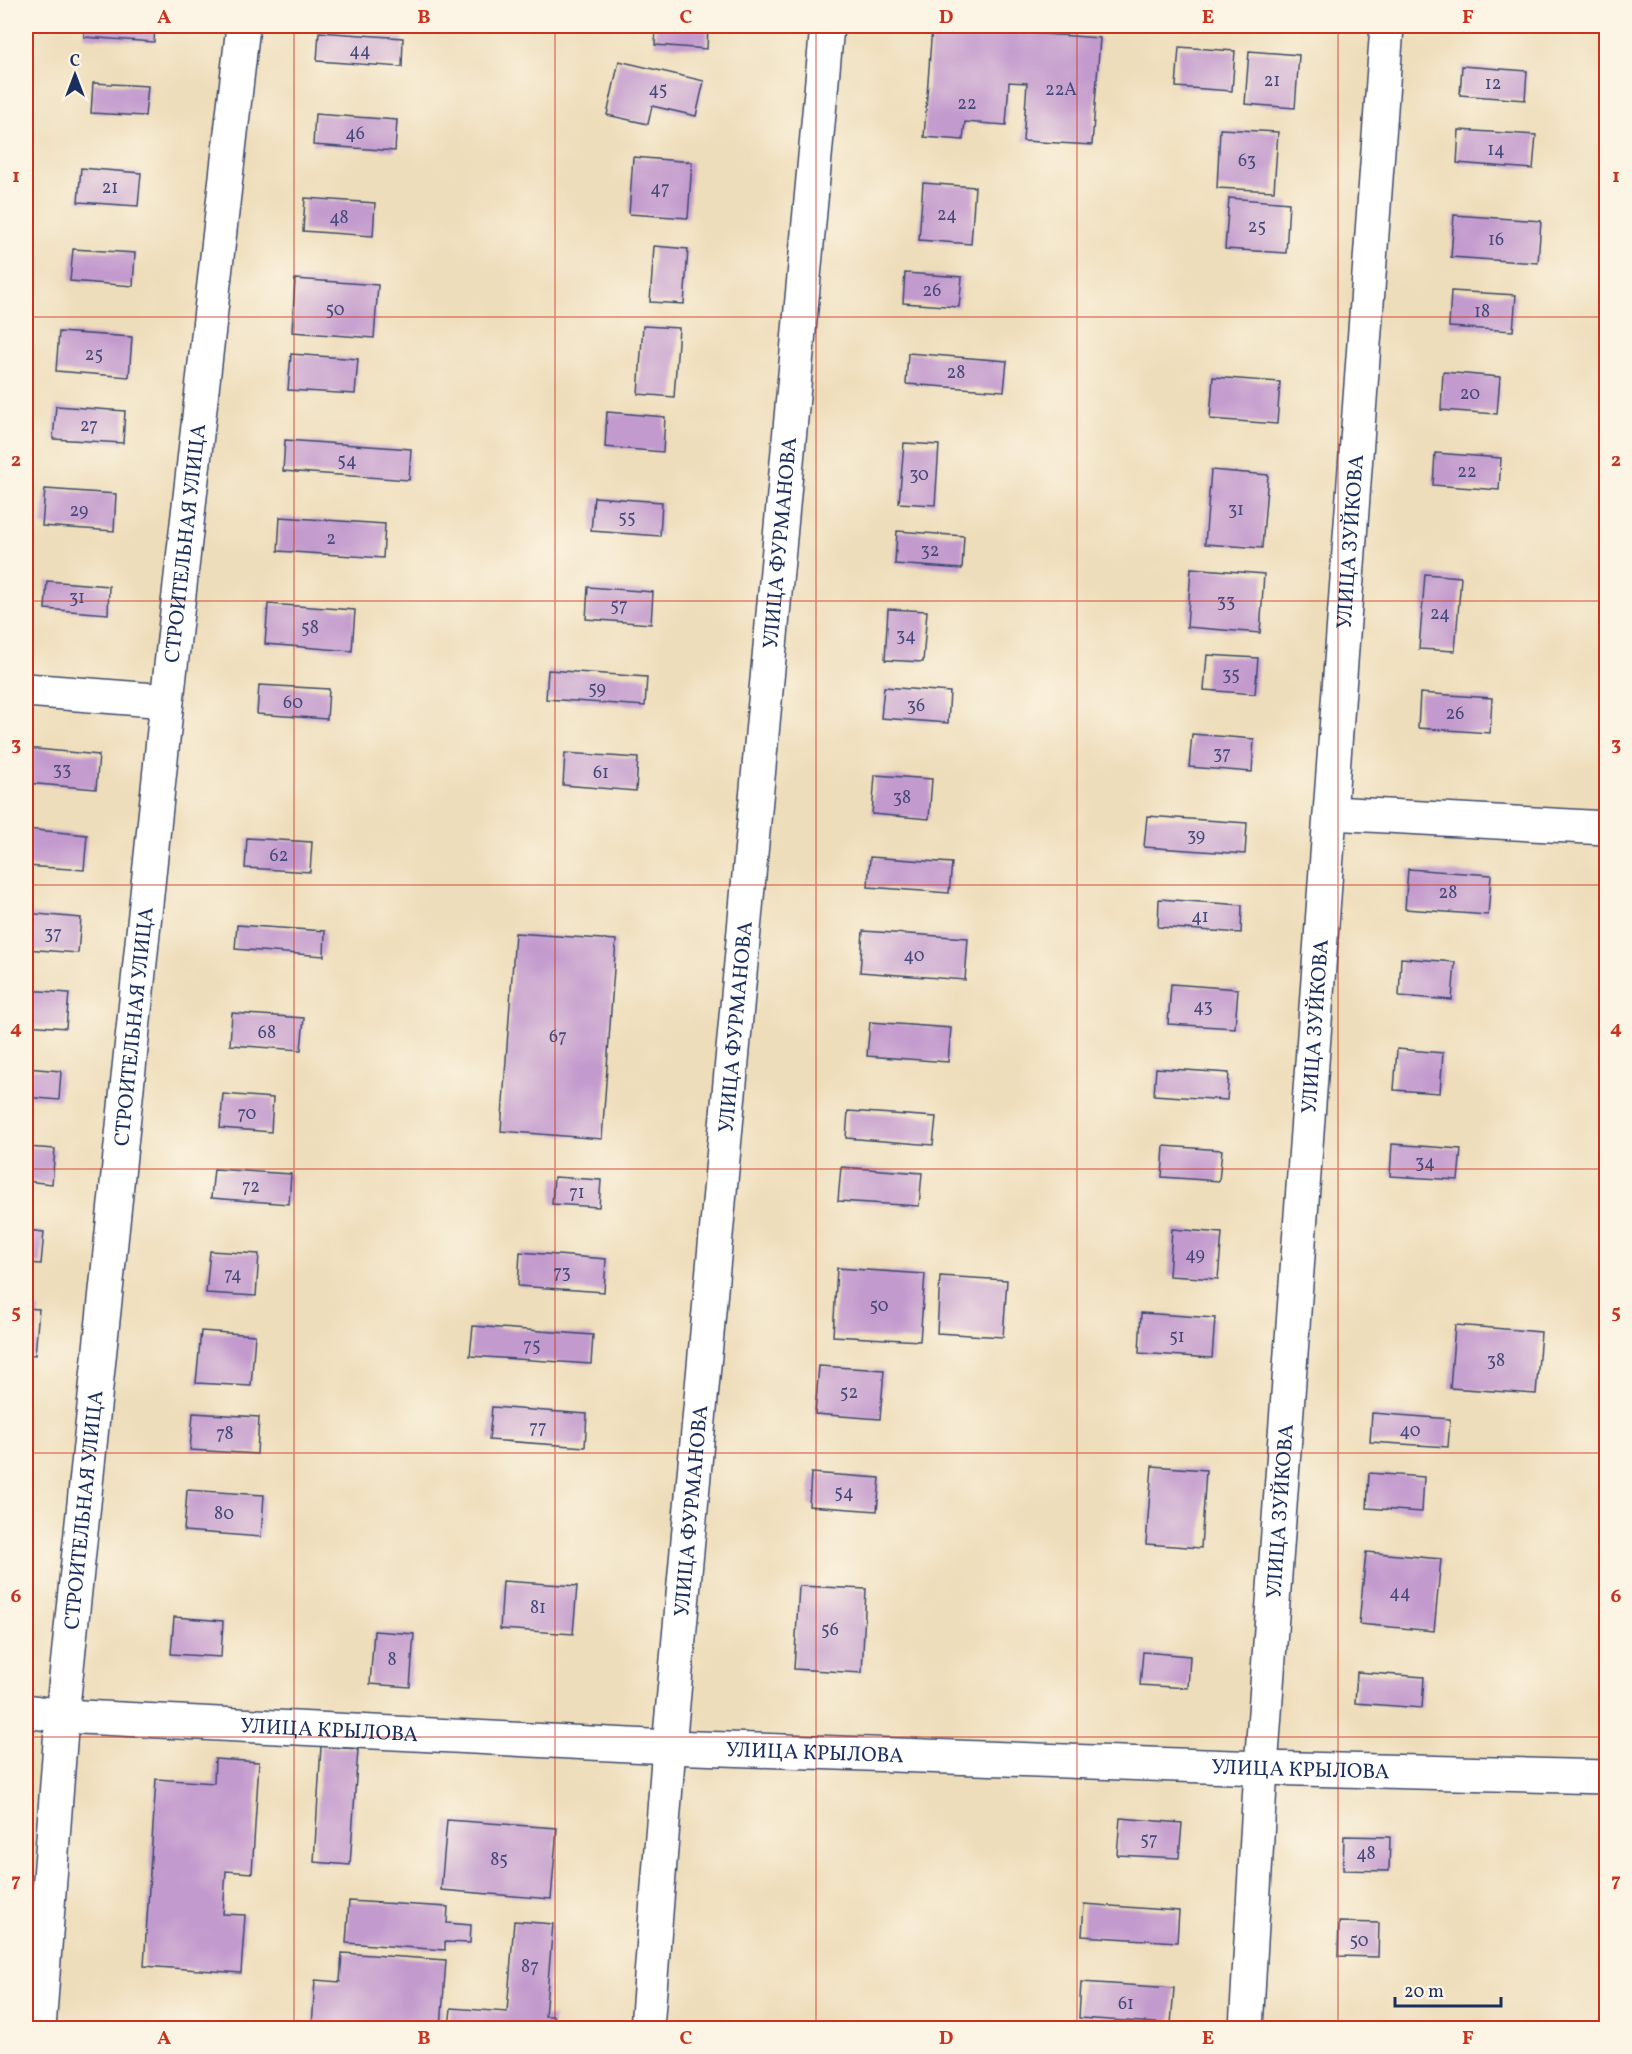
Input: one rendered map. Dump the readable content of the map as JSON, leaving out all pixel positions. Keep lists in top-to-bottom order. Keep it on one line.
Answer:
{"streets":{"street":["УЛИЦА ЗУЙКОВА","СТРОИТЕЛЬНАЯ УЛИЦА","УЛИЦА ФУРМАНОВА","УЛИЦА КРЫЛОВА"]},"crossings":[["УЛИЦА ЗУЙКОВА","УЛИЦА КРЫЛОВА"],["СТРОИТЕЛЬНАЯ УЛИЦА","УЛИЦА КРЫЛОВА"],["УЛИЦА ФУРМАНОВА","УЛИЦА КРЫЛОВА"]],"house_numbers":["44","21","12","45","22А","22","46","14","63","21","47","24","48","25","16","26","50","18","25","28","20","27","54","22","30","31","29","55","2","32","31","33","57","24","58","34","35","59","60","36","26","37","33","61","38","39","62","28","41","37","40","43","68","67","70","34","72","71","49","73","74","50","51","75","38","52","77","40","78","54","80","44","81","56","8","57","48","85","50","87","61"],"scale_bar":"20 m","north":"top","grid":{"columns":["A","B","C","D","E","F"],"rows":["1","2","3","4","5","6","7"]}}
